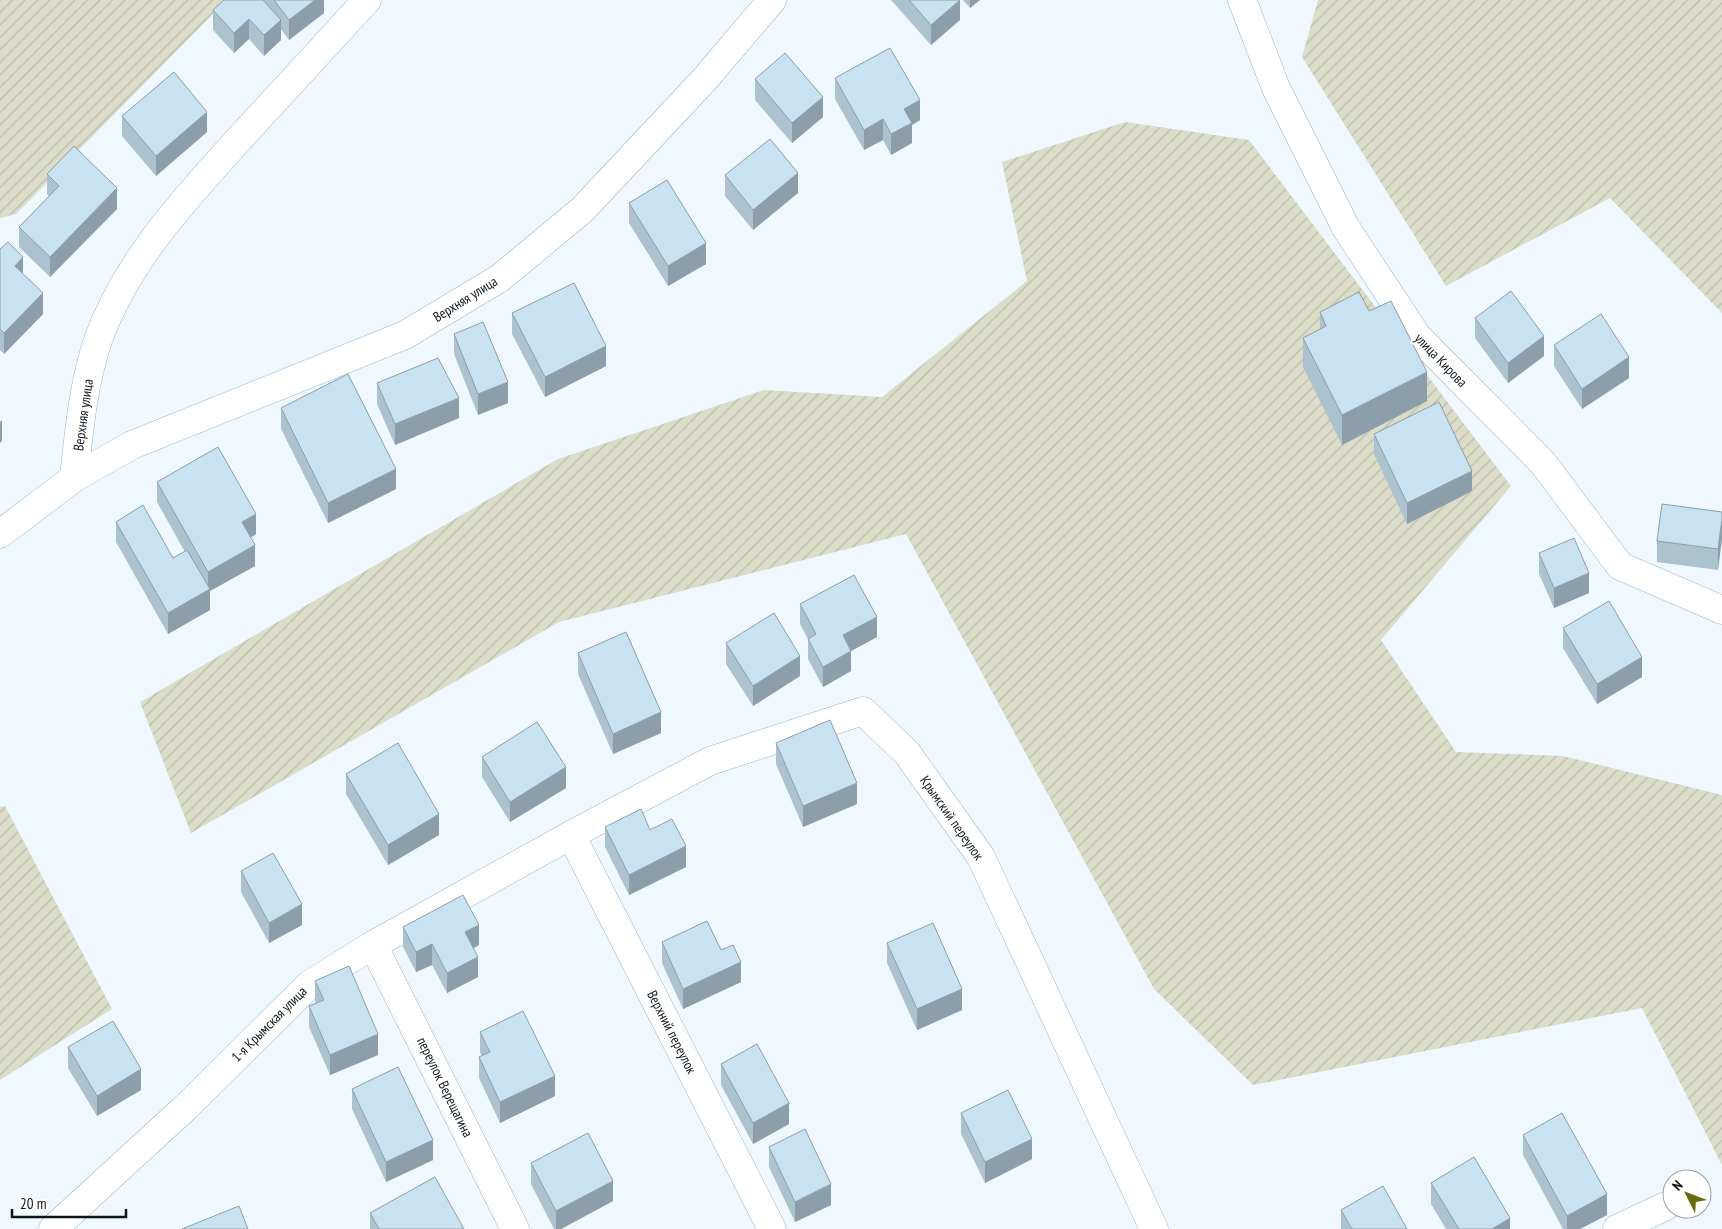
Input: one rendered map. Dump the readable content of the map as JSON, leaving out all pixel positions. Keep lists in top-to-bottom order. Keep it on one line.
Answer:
{"streets":{"street":["Верхняя улица","улица Кирова","Крымский переулок","1-я Крымская улица","Верхний переулок","переулок Верещагина"]},"crossings":[["Крымский переулок","1-я Крымская улица"],["Крымский переулок","Верхний переулок"],["1-я Крымская улица","Верхний переулок"],["1-я Крымская улица","переулок Верещагина"]],"scale_bar":"20 m","north":"top left"}
